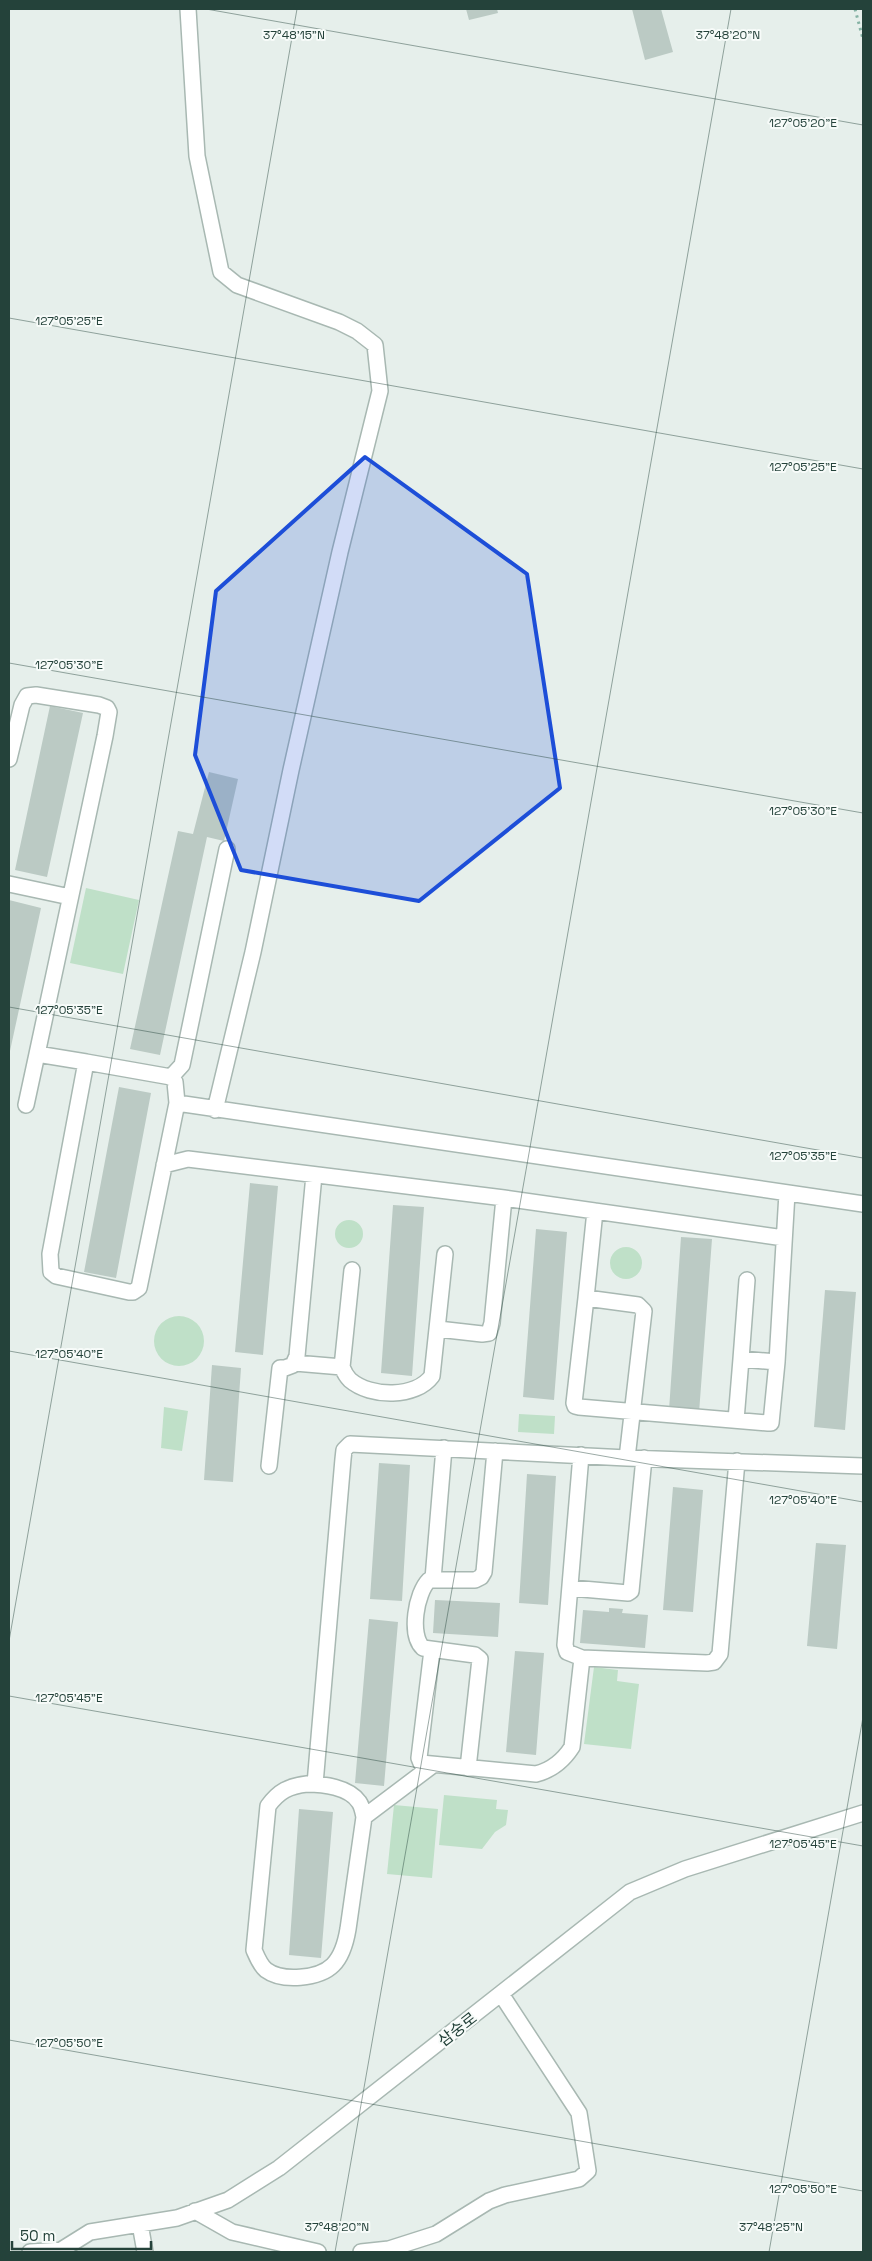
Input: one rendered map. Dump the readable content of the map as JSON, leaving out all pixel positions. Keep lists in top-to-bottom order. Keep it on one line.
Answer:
{"streets":{"street":["삼숭로"]},"scale_bar":"50 m","coordinates":["37°48'20\"N","37°48'15\"N","127°05'20\"E","127°05'25\"E","127°05'30\"E","127°05'35\"E","127°05'40\"E","127°05'45\"E","127°05'50\"E","37°48'25\"N"]}
